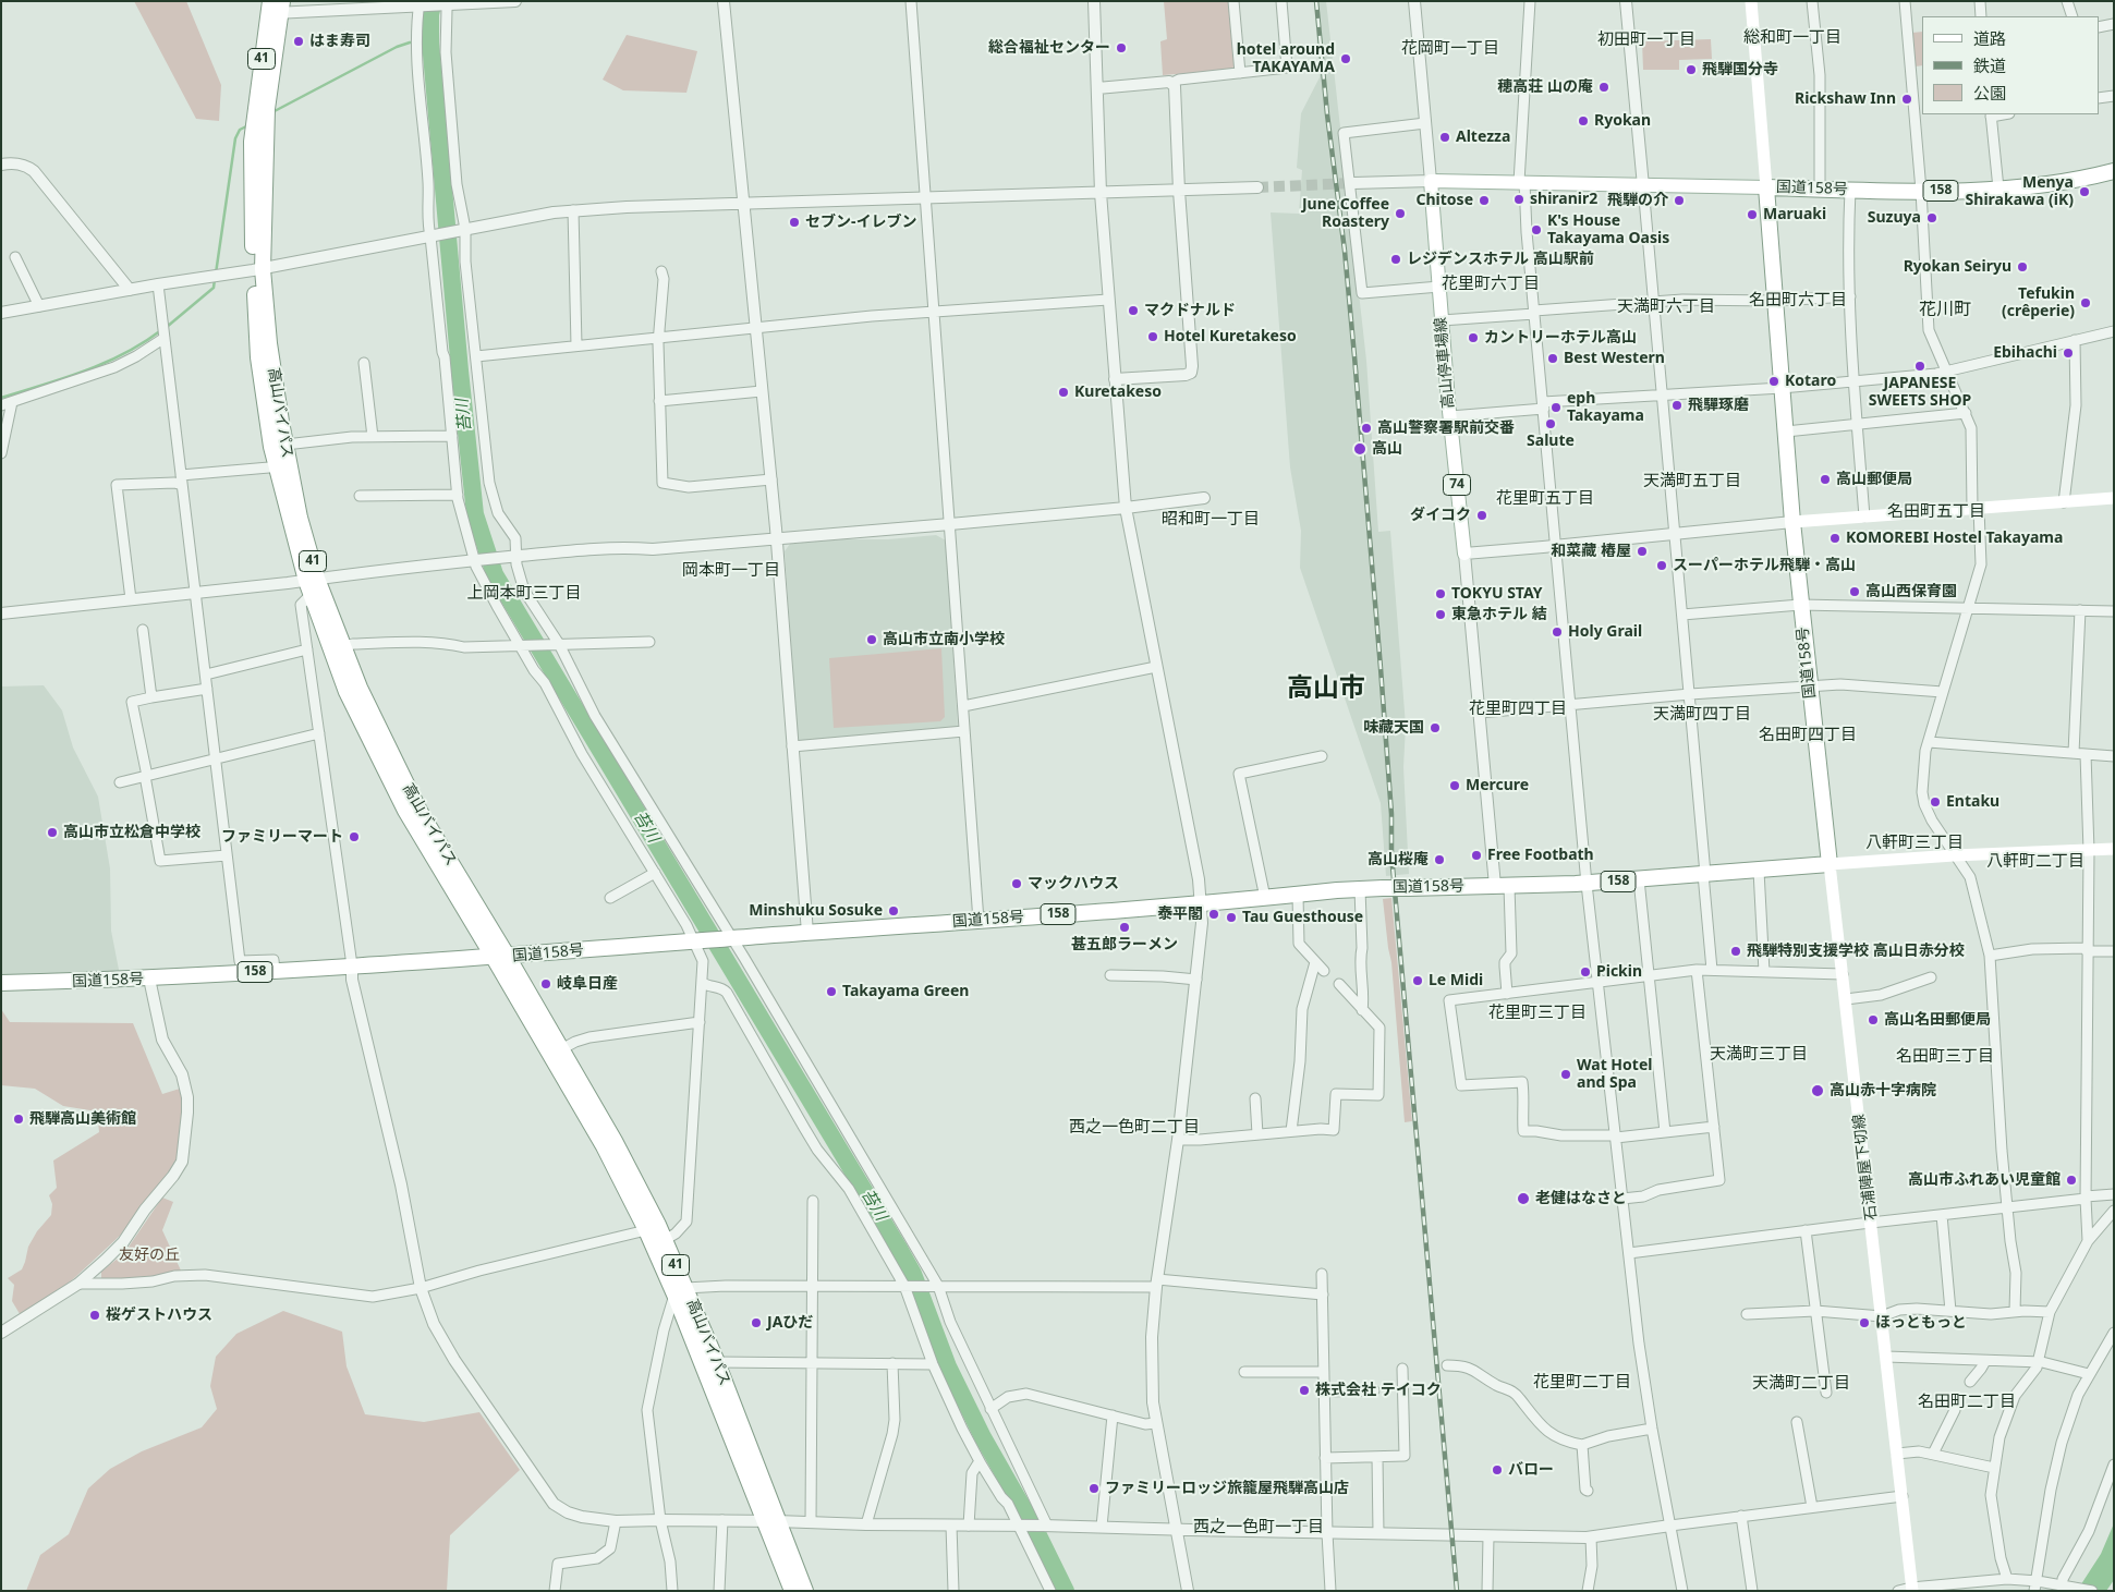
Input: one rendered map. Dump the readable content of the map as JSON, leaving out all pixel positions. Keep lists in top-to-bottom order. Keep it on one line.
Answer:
{"streets":{"highway":["41","国道158号","158","高山バイパス"],"main road":["高山停車場線","74","石浦陣屋下切線"]},"crossings":[["国道158号","高山バイパス"],["国道158号","石浦陣屋下切線"]],"districts":["総和町一丁目","初田町一丁目","花岡町一丁目","花里町六丁目","名田町六丁目","天満町六丁目","花川町","天満町五丁目","花里町五丁目","名田町五丁目","昭和町一丁目","岡本町一丁目","上岡本町三丁目","高山市","花里町四丁目","天満町四丁目","名田町四丁目","八軒町三丁目","八軒町二丁目","花里町三丁目","天満町三丁目","名田町三丁目","西之一色町二丁目","花里町二丁目","天満町二丁目","名田町二丁目","西之一色町一丁目"],"water":["苔川"],"parks":["友好の丘"],"places":["はま寿司","総合福祉センター","hotel around TAKAYAMA","飛騨国分寺","穂高荘 山の庵","Rickshaw Inn","Ryokan","Altezza","Menya Shirakawa (iK)","shiranir2","Chitose","飛騨の介","June Coffee Roastery","Maruaki","Suzuya","セブン-イレブン","K's House Takayama Oasis","レジデンスホテル 高山駅前","Ryokan Seiryu","Tefukin (crêperie)","マクドナルド","Hotel Kuretakeso","カントリーホテル高山","Ebihachi","Best Western","JAPANESE SWEETS SHOP","Kotaro","Kuretakeso","飛驒琢磨","eph Takayama","Salute","高山警察署駅前交番","高山","高山郵便局","ダイコク","KOMOREBI Hostel Takayama","和菜藏 樁屋","スーパーホテル飛騨・高山","高山西保育園","TOKYU STAY","東急ホテル 結","Holy Grail","高山市立南小学校","味藏天国","Mercure","Entaku","高山市立松倉中学校","ファミリーマート","Free Footbath","高山桜庵","マックハウス","Minshuku Sosuke","泰平閣","Tau Guesthouse","甚五郎ラーメン","飛騨特別支援学校 高山日赤分校","Pickin","Le Midi","岐阜日産","Takayama Green","高山名田郵便局","Wat Hotel and Spa","高山赤十字病院","飛騨高山美術館","高山市ふれあい児童館","老健はなさと","桜ゲストハウス","JAひだ","ほっともっと","株式会社 テイコク","バロー","ファミリーロッジ旅籠屋飛騨高山店"],"legend":["道路","鉄道","公園"]}
